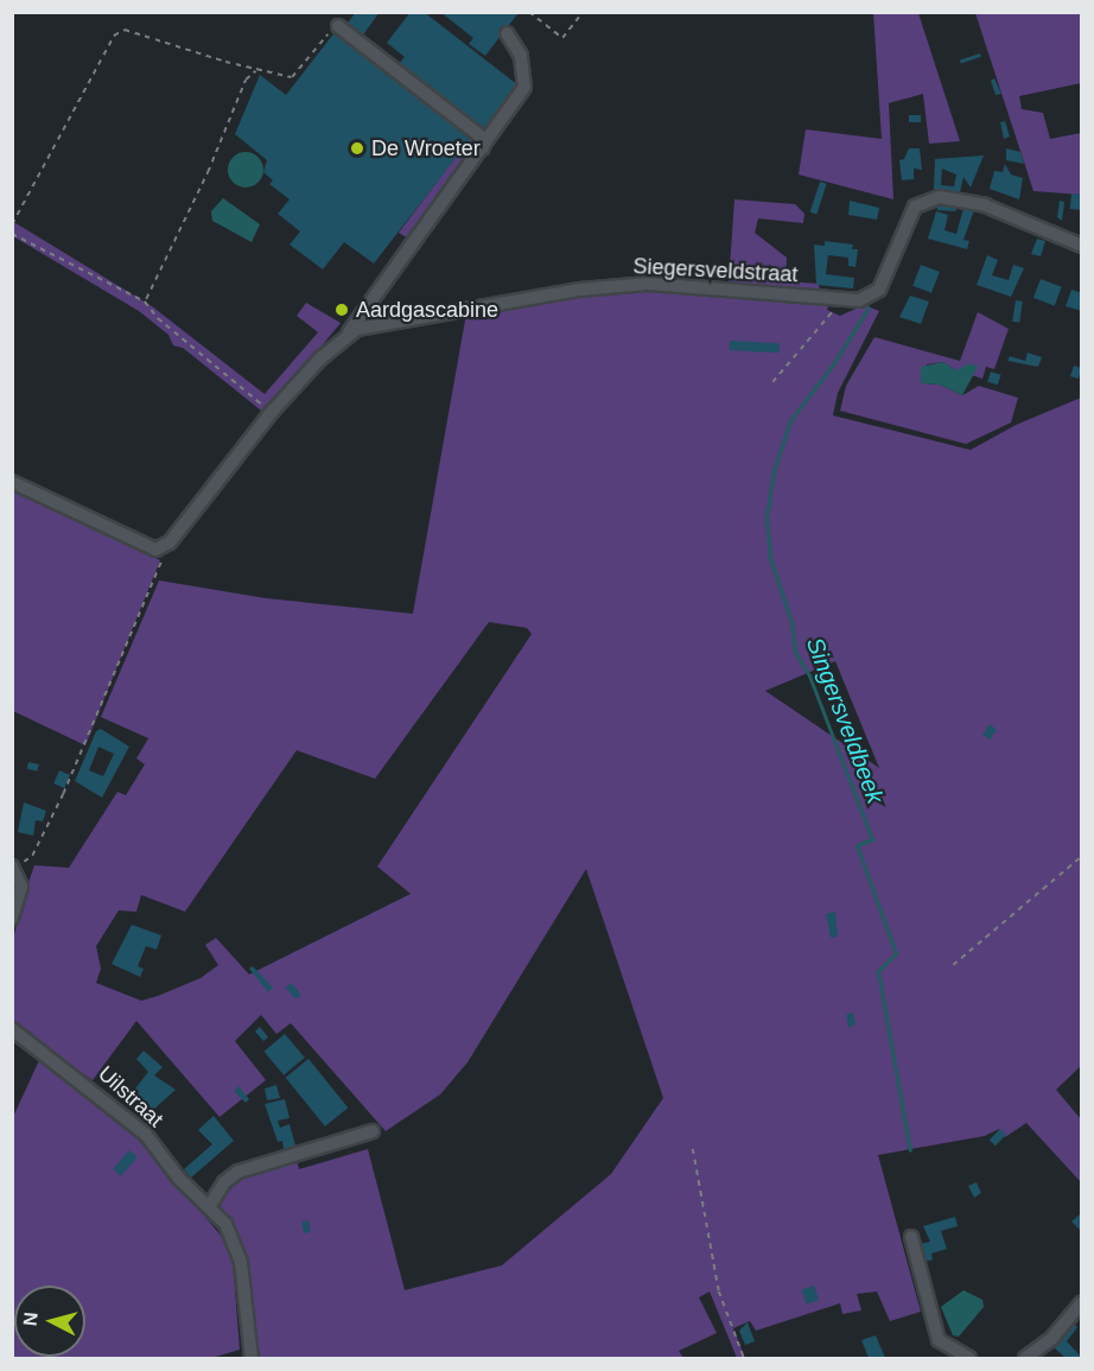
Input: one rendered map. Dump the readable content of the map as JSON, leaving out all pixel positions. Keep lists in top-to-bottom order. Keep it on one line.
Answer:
{"streets":{"street":["Siegersveldstraat","Uilstraat"]},"water":["Singersveldbeek"],"places":["De Wroeter","Aardgascabine"],"north":"left"}
